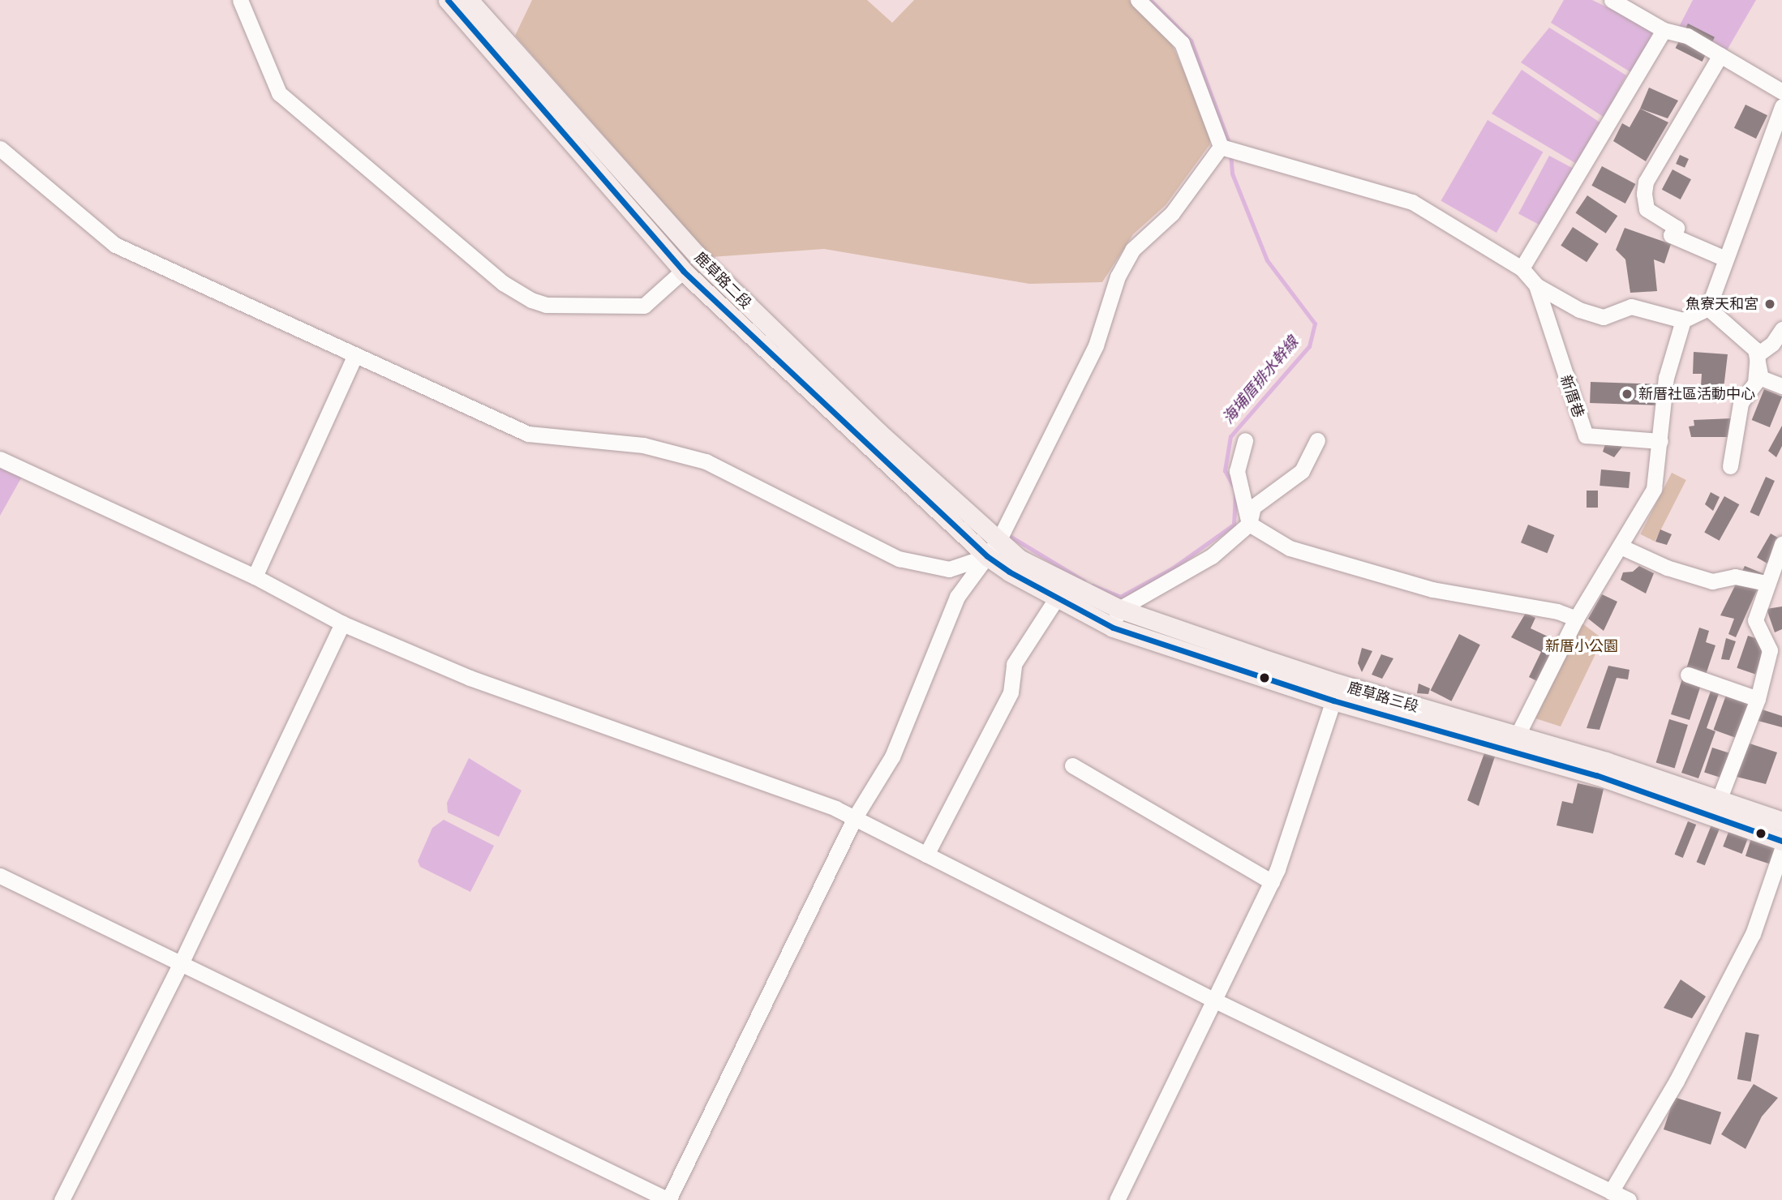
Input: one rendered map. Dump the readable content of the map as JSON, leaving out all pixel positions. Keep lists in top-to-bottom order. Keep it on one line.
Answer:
{"streets":{"main road":["鹿草路二段","鹿草路三段"],"street":["新厝巷"]},"crossings":[["鹿草路二段","鹿草路三段"]],"water":["海埔厝排水幹線"],"parks":["新厝小公園"],"places":["魚寮天和宮","新厝社區活動中心"]}
